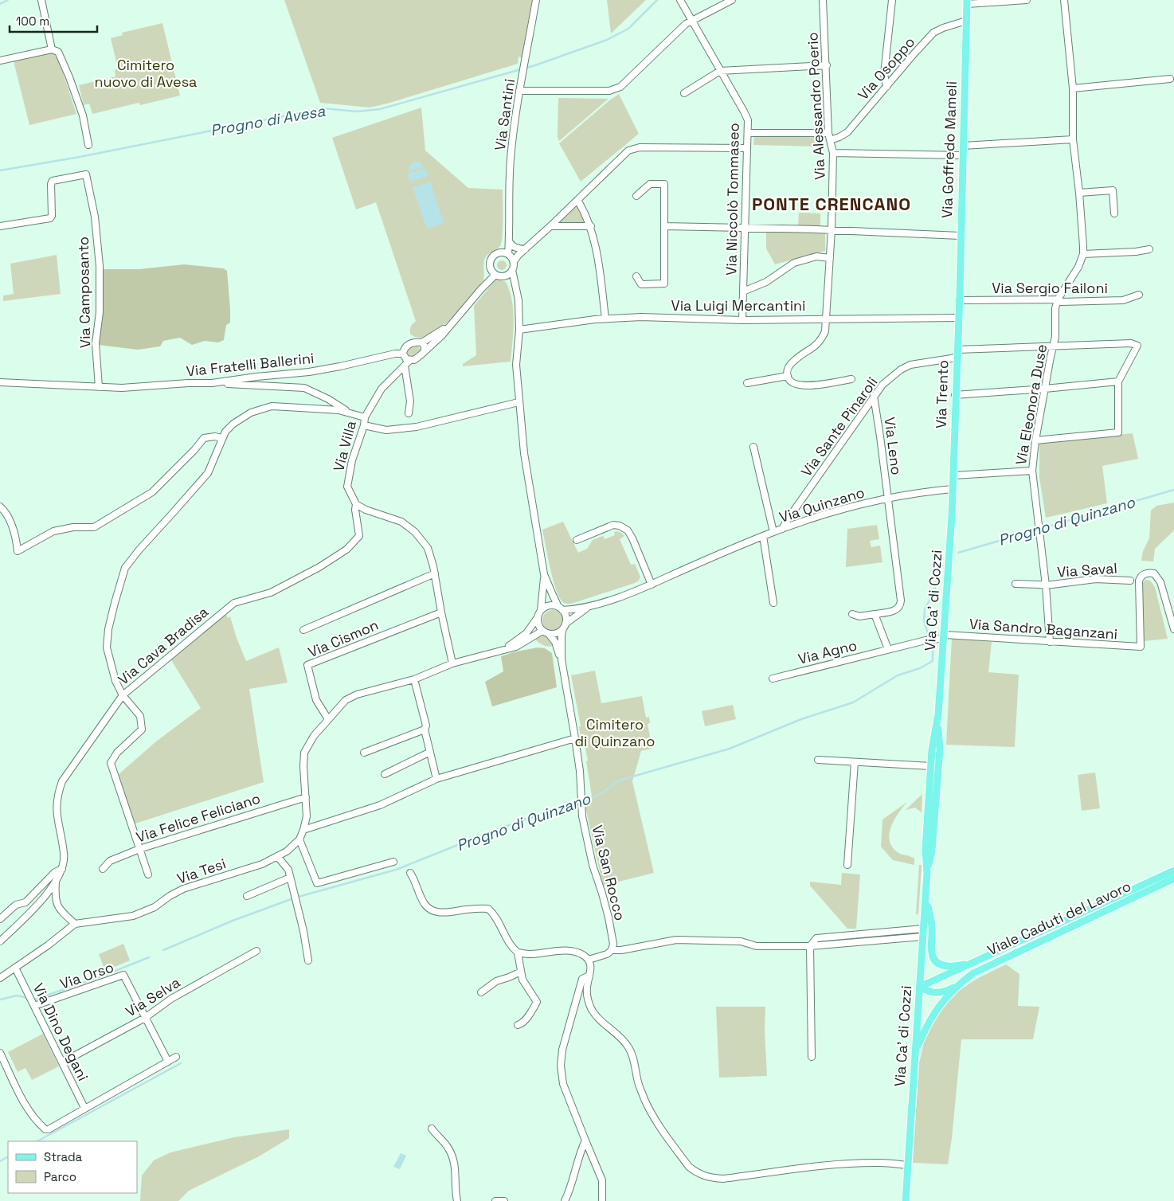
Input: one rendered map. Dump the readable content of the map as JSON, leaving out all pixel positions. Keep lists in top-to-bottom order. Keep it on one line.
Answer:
{"streets":{"main road":["Via Goffredo Mameli","Via Trento","Via Ca' di Cozzi","Viale Caduti del Lavoro"],"street":["Via Osoppo","Via Alessandro Poerio","Via Santini","Via Niccolò Tommaseo","Via Sergio Failoni","Via Camposanto","Via Luigi Mercantini","Via Fratelli Ballerini","Via Eleonora Duse","Via Sante Pinaroli","Via Villa","Via Leno","Via Quinzano","Via Saval","Via Sandro Baganzani","Via Cismon","Via Cava Bradisa","Via Agno","Via Felice Feliciano","Via Tesi","Via San Rocco","Via Orso","Via Selva","Via Dino Degani"]},"crossings":[["Via Osoppo","Via Alessandro Poerio"],["Via Osoppo","Via Goffredo Mameli"],["Via Alessandro Poerio","Via Luigi Mercantini"],["Via Santini","Via Villa"],["Via Goffredo Mameli","Via Sergio Failoni"],["Via Goffredo Mameli","Via Trento"],["Via Niccolò Tommaseo","Via Luigi Mercantini"],["Via Sergio Failoni","Via Trento"],["Via Sergio Failoni","Via Eleonora Duse"],["Via Camposanto","Via Fratelli Ballerini"],["Via Luigi Mercantini","Via Trento"],["Via Fratelli Ballerini","Via Villa"],["Via Trento","Via Sante Pinaroli"],["Via Trento","Via Quinzano"],["Via Trento","Via Ca' di Cozzi"],["Via Eleonora Duse","Via Saval"],["Via Eleonora Duse","Via Sandro Baganzani"],["Via Sante Pinaroli","Via Leno"],["Via Sante Pinaroli","Via Quinzano"],["Via Villa","Via Cava Bradisa"],["Via Leno","Via Quinzano"],["Via Quinzano","Via Ca' di Cozzi"],["Via Quinzano","Via Tesi"],["Via Quinzano","Via San Rocco"],["Via Ca' di Cozzi","Via Sandro Baganzani"],["Via Ca' di Cozzi","Via Agno"],["Via Ca' di Cozzi","Viale Caduti del Lavoro"],["Via Sandro Baganzani","Via Agno"],["Via Cismon","Via Tesi"],["Via Felice Feliciano","Via Tesi"],["Via Orso","Via Selva"],["Via Orso","Via Dino Degani"],["Via Selva","Via Dino Degani"]],"districts":["PONTE CRENCANO"],"water":["Progno di Avesa","Progno di Quinzano"],"parks":["Cimitero nuovo di Avesa","Cimitero di Quinzano"],"legend":["Strada","Parco"],"scale_bar":"100 m"}
